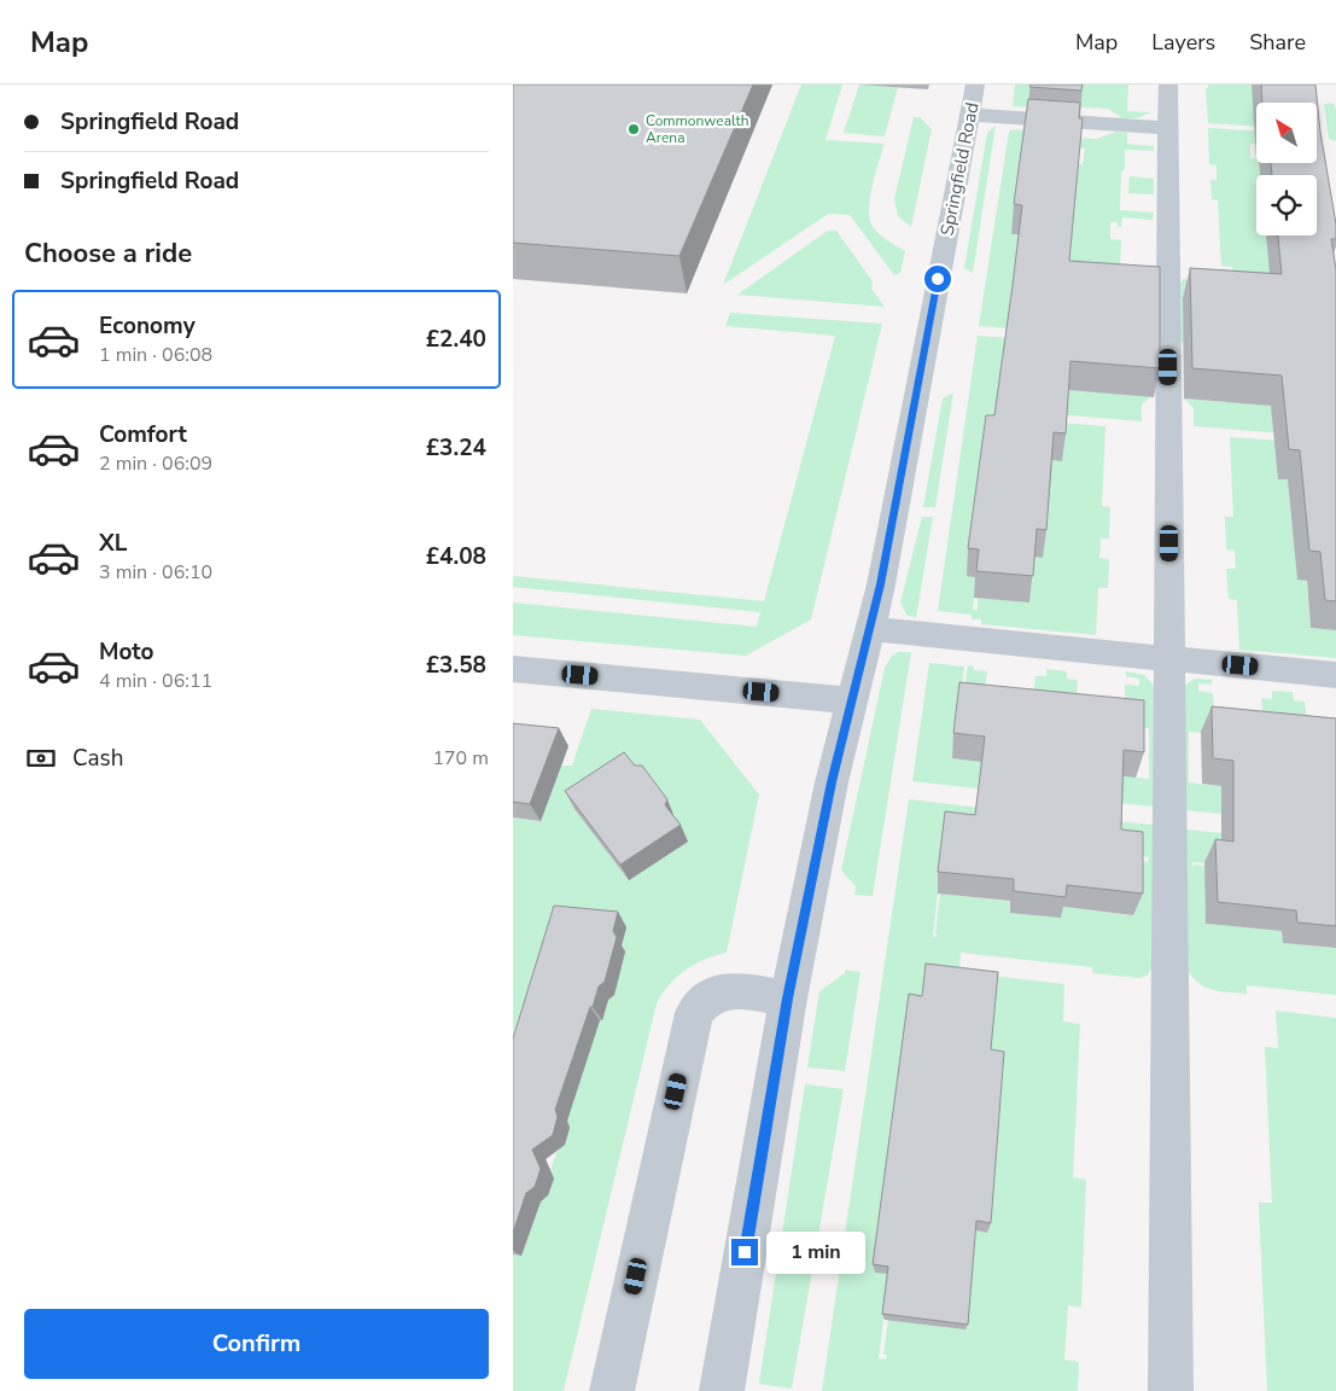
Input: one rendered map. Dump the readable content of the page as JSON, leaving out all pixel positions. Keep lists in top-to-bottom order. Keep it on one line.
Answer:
{"streets":{"street":["Springfield Road"]},"places":["Commonwealth Arena"],"north":"top left","page":{"header":"Map","nav":["Map","Layers","Share"],"banner":["Springfield Road","Springfield Road"],"heading":"Choose a ride","list":[{"name":"Economy","note":"1 min · 06:08","value":"£2.40"},{"name":"Comfort","note":"2 min · 06:09","value":"£3.24"},{"name":"XL","note":"3 min · 06:10","value":"£4.08"},{"name":"Moto","note":"4 min · 06:11","value":"£3.58"}],"pay":["Cash","170 m"],"bubble":"1 min","buttons":"Confirm"}}
